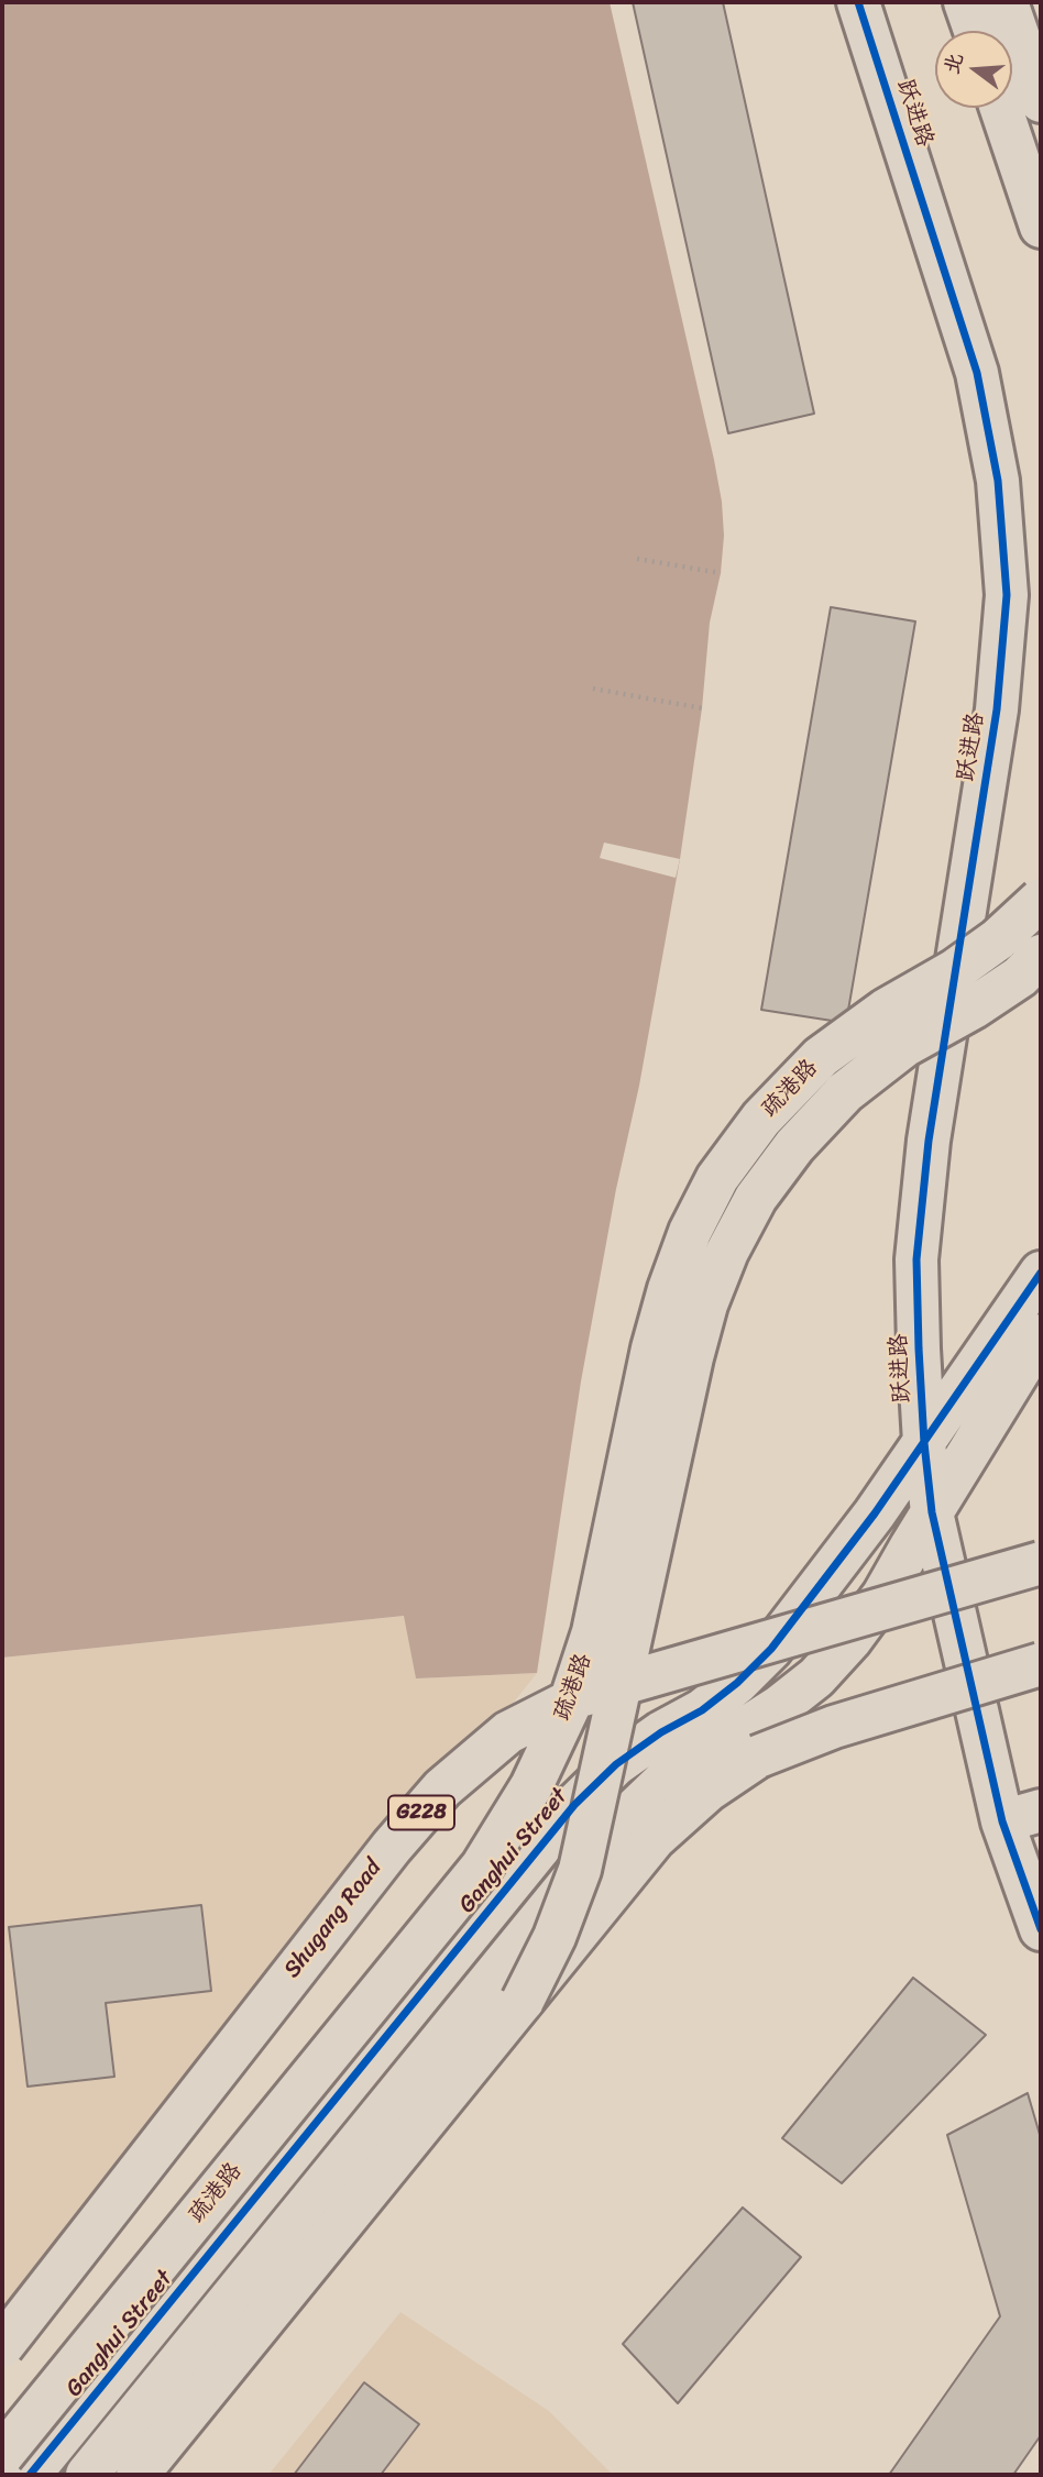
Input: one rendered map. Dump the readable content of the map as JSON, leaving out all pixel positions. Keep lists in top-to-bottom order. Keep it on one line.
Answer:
{"streets":{"main road":["跃进路","疏港路","G228","Ganghui Street","Shugang Road"]},"crossings":[["跃进路","Ganghui Street"]],"north":"left"}
